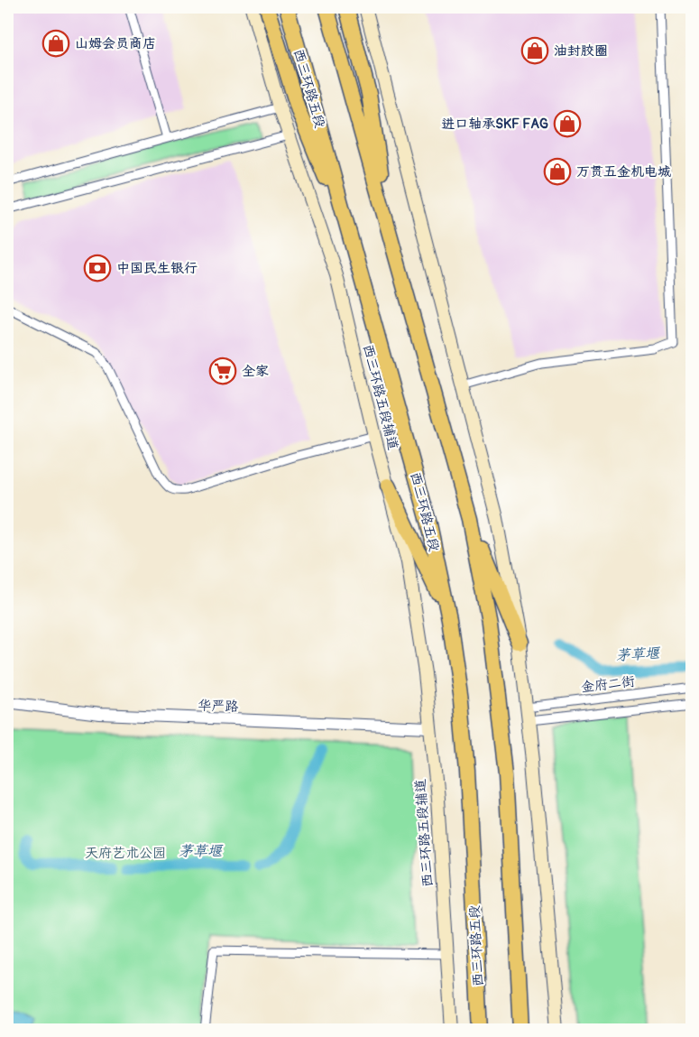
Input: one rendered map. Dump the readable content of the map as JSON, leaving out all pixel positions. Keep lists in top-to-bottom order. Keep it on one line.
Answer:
{"streets":{"highway":["西三环路五段"],"main road":["西三环路五段辅道"],"street":["金府二街","华严路"]},"crossings":[["西三环路五段辅道","华严路"]],"water":["茅草堰"],"parks":["天府艺术公园"],"places":{"shop":["山姆会员商店","油封胶圈","进口轴承SKF FAG","万贯五金机电城"],"bank":["中国民生银行"],"supermarket":["全家"]}}
